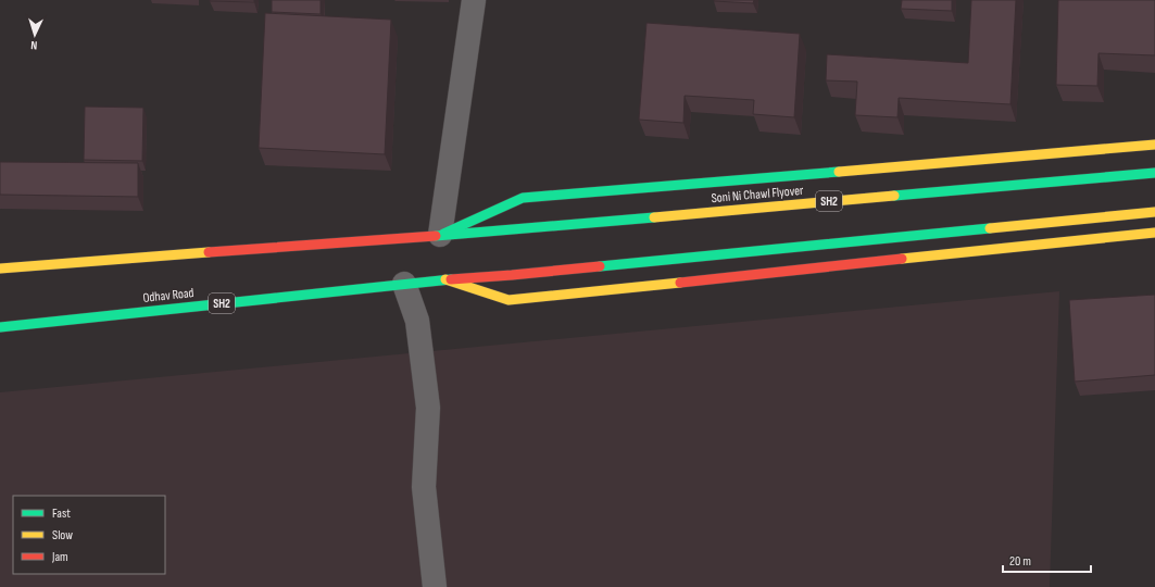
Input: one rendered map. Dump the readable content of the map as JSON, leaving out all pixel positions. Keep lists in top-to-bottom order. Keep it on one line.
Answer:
{"streets":{"main road":["Soni Ni Chawl Flyover","SH2","Odhav Road"]},"crossings":[["Soni Ni Chawl Flyover","SH2"],["SH2","Odhav Road"]],"legend":["Fast","Slow","Jam"],"scale_bar":"20 m","north":"bottom"}
